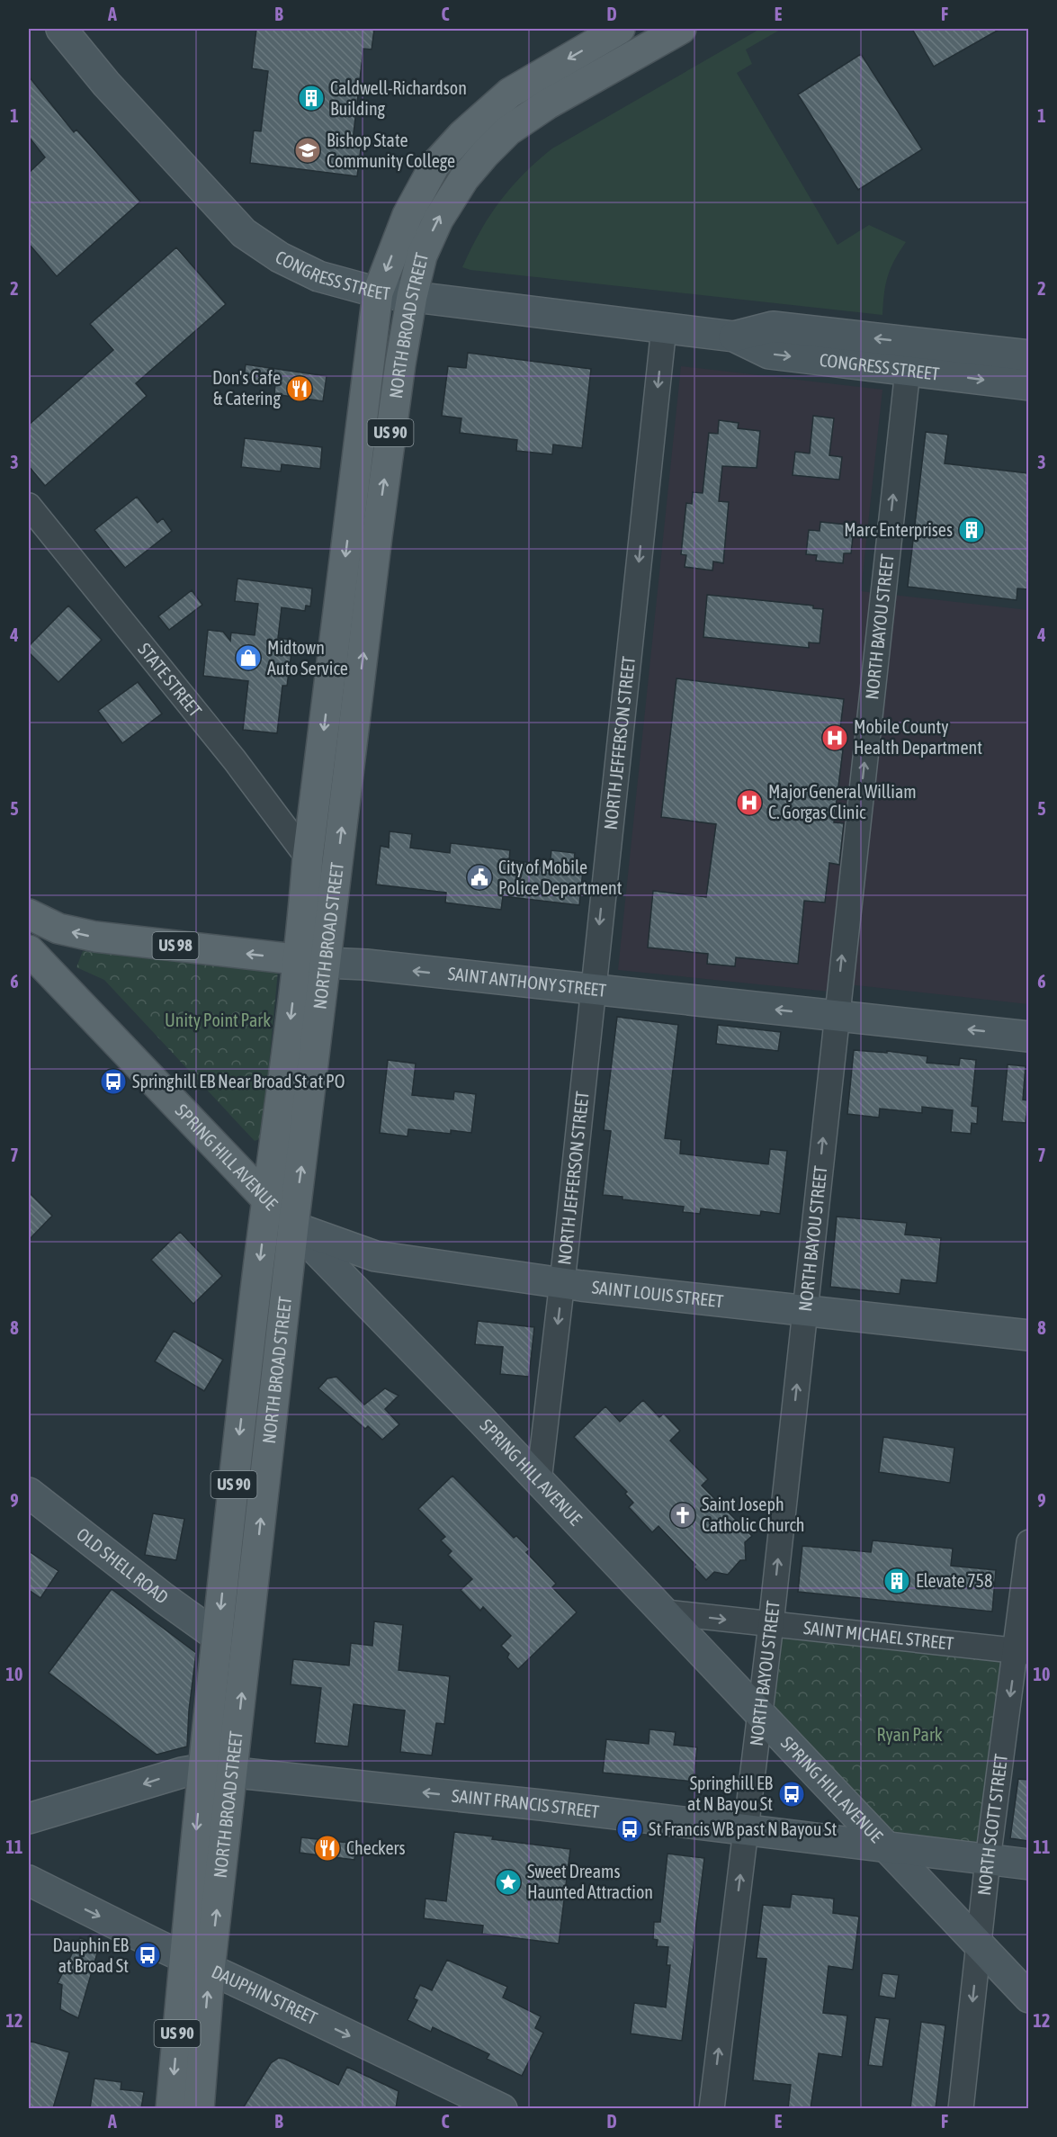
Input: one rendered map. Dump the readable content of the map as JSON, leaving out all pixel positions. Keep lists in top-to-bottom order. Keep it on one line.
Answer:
{"streets":{"main road":["NORTH BROAD STREET","US 90","US 98","SAINT ANTHONY STREET","SPRING HILL AVENUE"],"street":["CONGRESS STREET","NORTH BAYOU STREET","STATE STREET","NORTH JEFFERSON STREET","SAINT LOUIS STREET","OLD SHELL ROAD","SAINT MICHAEL STREET","SAINT FRANCIS STREET","NORTH SCOTT STREET","DAUPHIN STREET"]},"crossings":[["CONGRESS STREET","NORTH BROAD STREET"],["CONGRESS STREET","NORTH BAYOU STREET"],["CONGRESS STREET","NORTH JEFFERSON STREET"],["NORTH BROAD STREET","US 90"],["NORTH BROAD STREET","STATE STREET"],["NORTH BROAD STREET","SAINT ANTHONY STREET"],["NORTH BROAD STREET","SPRING HILL AVENUE"],["NORTH BROAD STREET","SAINT LOUIS STREET"],["NORTH BROAD STREET","OLD SHELL ROAD"],["NORTH BROAD STREET","SAINT FRANCIS STREET"],["NORTH BROAD STREET","DAUPHIN STREET"],["US 90","DAUPHIN STREET"],["NORTH BAYOU STREET","SAINT ANTHONY STREET"],["NORTH BAYOU STREET","SPRING HILL AVENUE"],["NORTH BAYOU STREET","SAINT LOUIS STREET"],["NORTH BAYOU STREET","SAINT MICHAEL STREET"],["NORTH BAYOU STREET","SAINT FRANCIS STREET"],["NORTH JEFFERSON STREET","SAINT ANTHONY STREET"],["NORTH JEFFERSON STREET","SPRING HILL AVENUE"],["NORTH JEFFERSON STREET","SAINT LOUIS STREET"],["SPRING HILL AVENUE","SAINT LOUIS STREET"],["SPRING HILL AVENUE","SAINT MICHAEL STREET"],["SPRING HILL AVENUE","SAINT FRANCIS STREET"],["SPRING HILL AVENUE","NORTH SCOTT STREET"],["SAINT MICHAEL STREET","NORTH SCOTT STREET"],["SAINT FRANCIS STREET","NORTH SCOTT STREET"]],"one_way":["NORTH BAYOU STREET","NORTH JEFFERSON STREET","SAINT ANTHONY STREET","SAINT FRANCIS STREET","NORTH SCOTT STREET","DAUPHIN STREET"],"parks":["Unity Point Park","Ryan Park"],"places":{"building":["Caldwell-Richardson Building","Marc Enterprises","Elevate 758"],"school or university":["Bishop State Community College"],"restaurant":["Don's Cafe & Catering","Checkers"],"shop":["Midtown Auto Service"],"hospital":["Mobile County Health Department","Major General William C. Gorgas Clinic"],"public building":["City of Mobile Police Department"],"bus stop":["Springhill EB Near Broad St at PO","Springhill EB at N Bayou St","St Francis WB past N Bayou St","Dauphin EB at Broad St"],"church":["Saint Joseph Catholic Church"],"place":["Sweet Dreams Haunted Attraction"]},"grid":{"columns":["A","B","C","D","E","F"],"rows":["1","2","3","4","5","6","7","8","9","10","11","12"]}}
